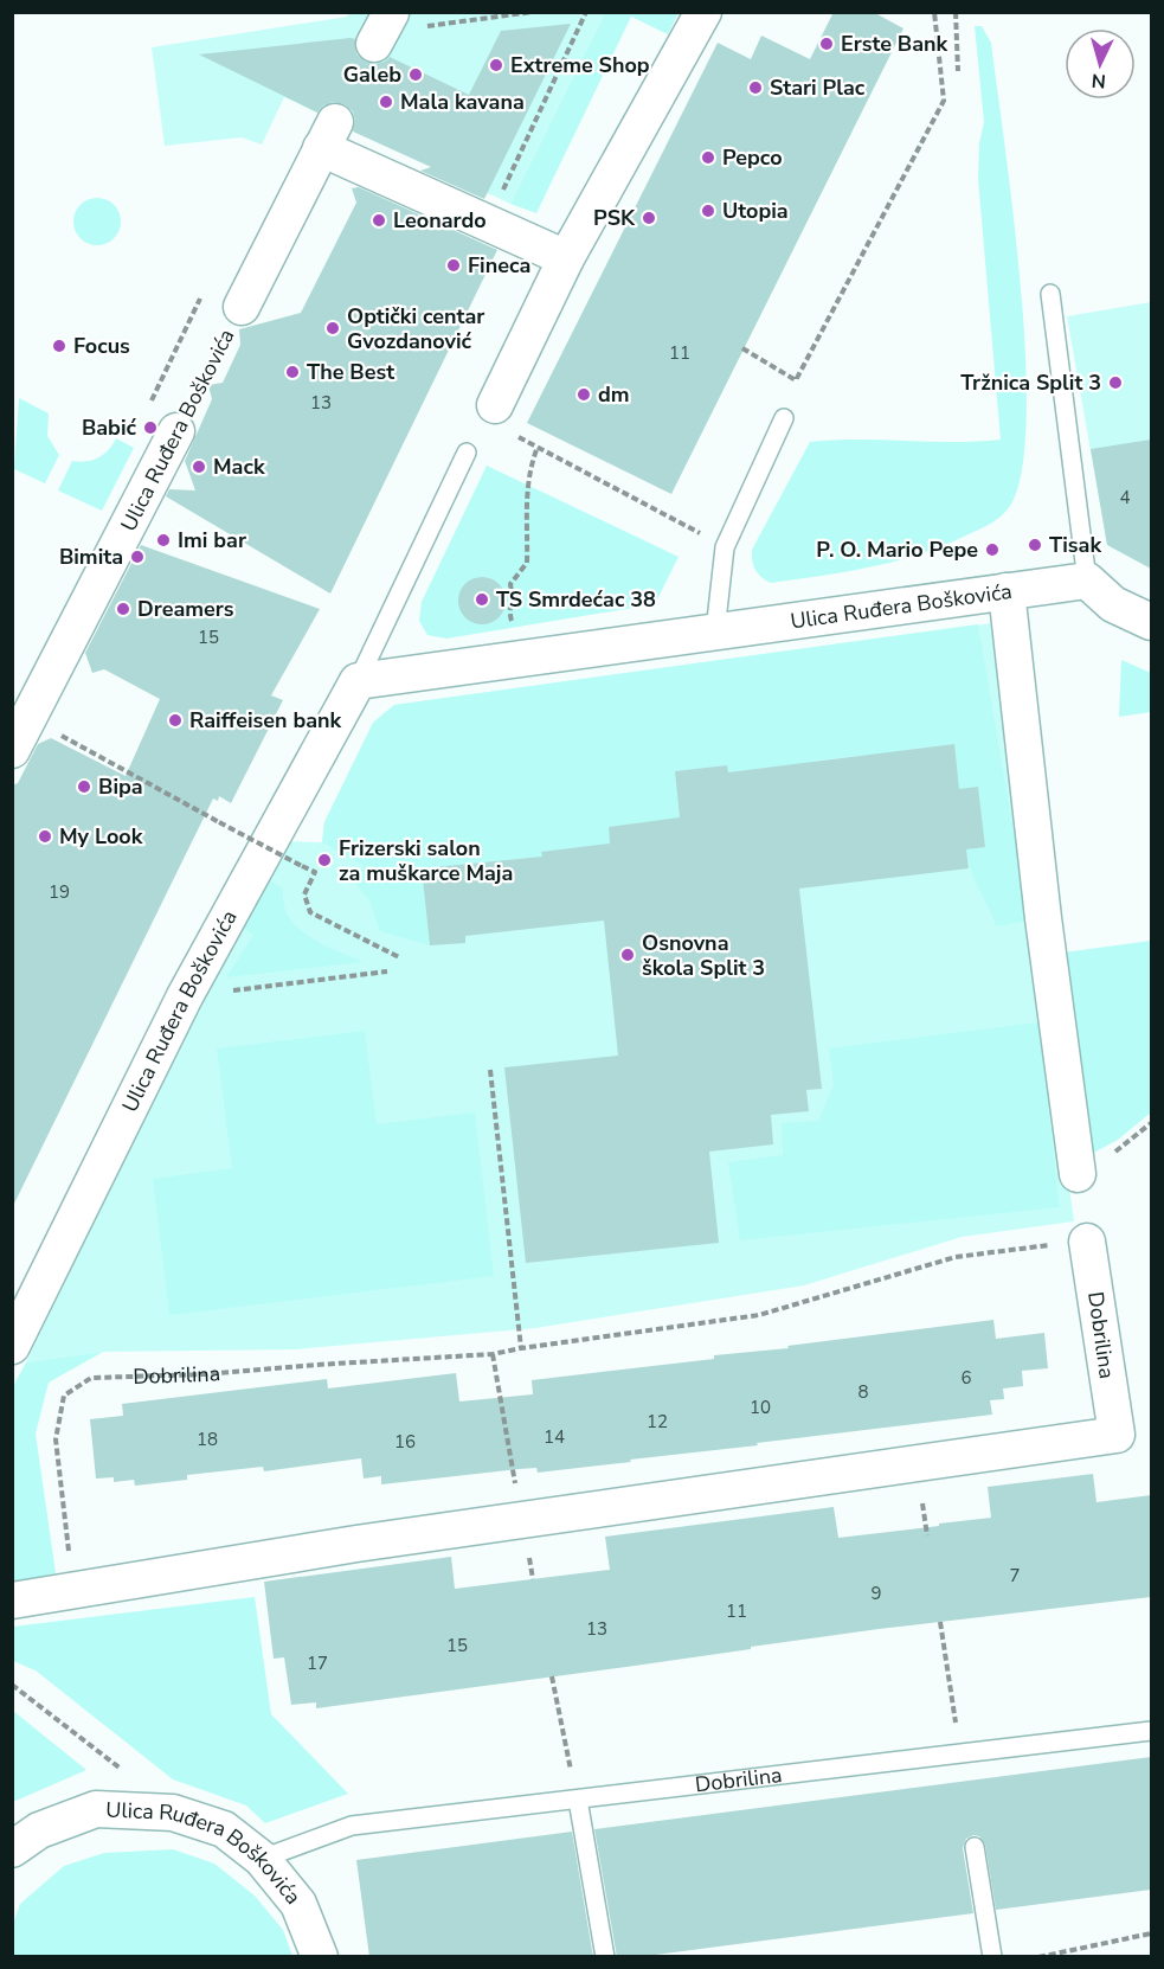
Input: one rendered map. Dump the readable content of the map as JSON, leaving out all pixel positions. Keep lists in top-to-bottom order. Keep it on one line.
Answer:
{"streets":{"street":["Ulica Ruđera Boškovića","Dobrilina"]},"crossings":[["Ulica Ruđera Boškovića","Dobrilina"]],"places":["Erste Bank","Extreme Shop","Galeb","Stari Plac","Mala kavana","Pepco","Utopia","PSK","Leonardo","Fineca","Optički centar Gvozdanović","Focus","The Best","Tržnica Split 3","dm","Babić","Mack","Imi bar","Tisak","P. O. Mario Pepe","Bimita","TS Smrdećac 38","Dreamers","Raiffeisen bank","Bipa","My Look","Frizerski salon za muškarce Maja","Osnovna škola Split 3"],"house_numbers":["11","13","4","15","19","6","8","10","12","14","18","16","7","9","11","13","15","17"],"north":"bottom"}
